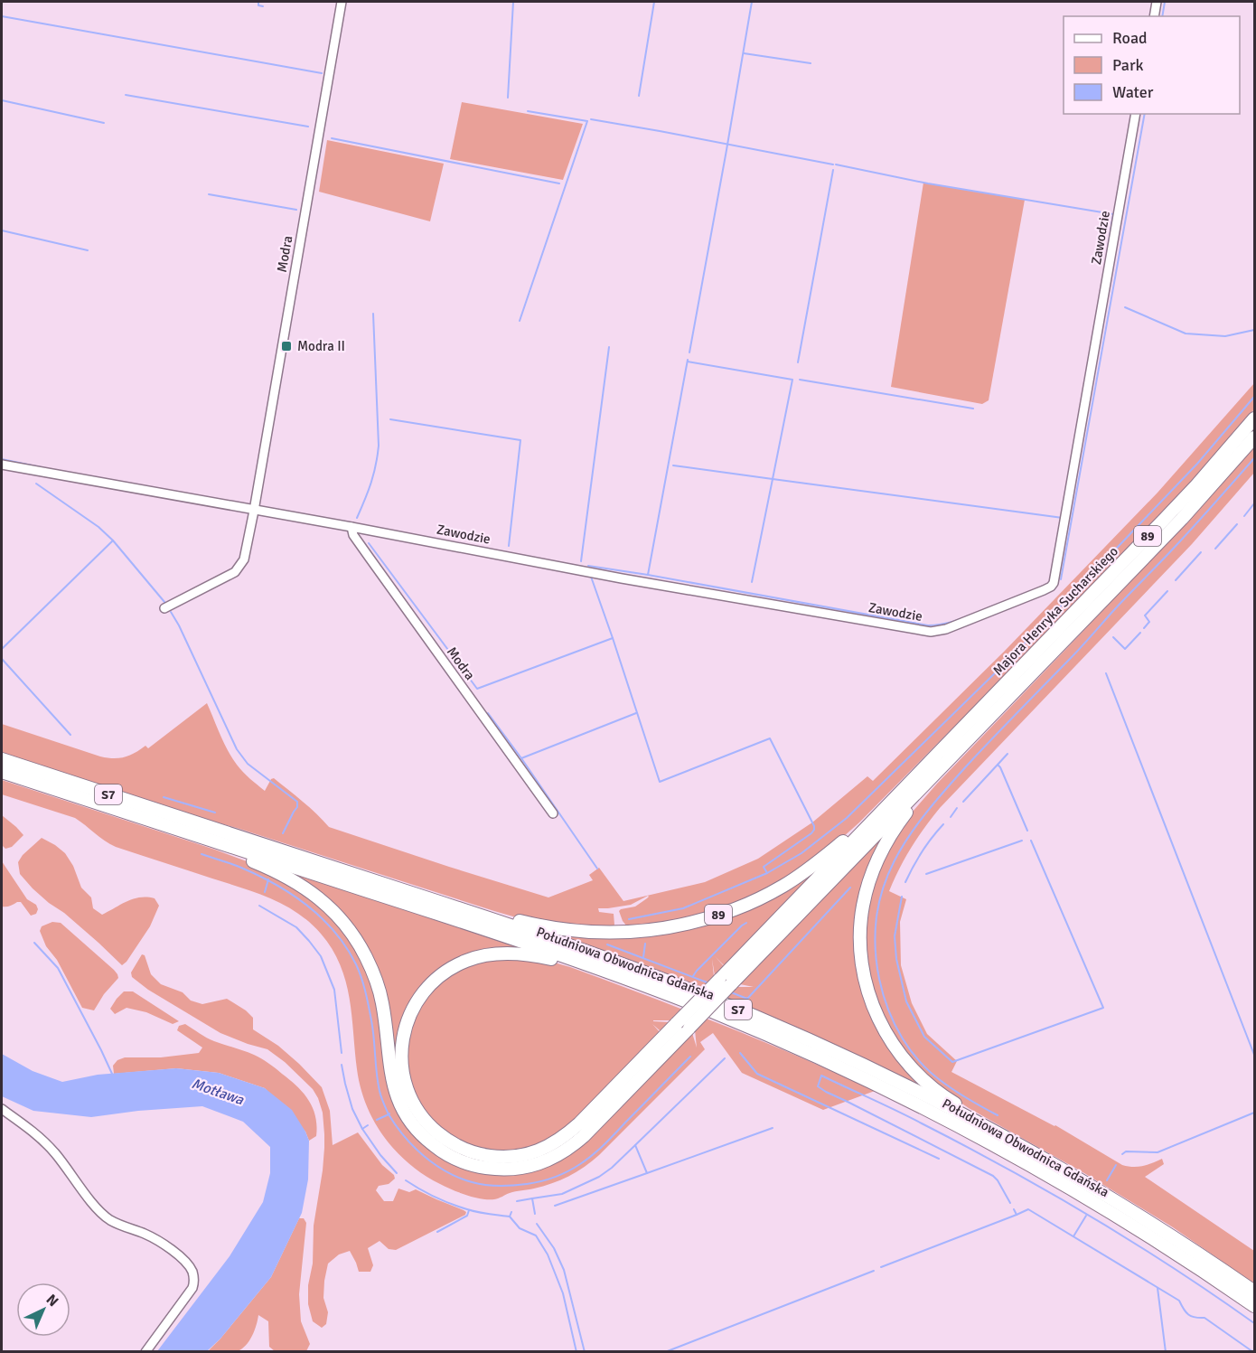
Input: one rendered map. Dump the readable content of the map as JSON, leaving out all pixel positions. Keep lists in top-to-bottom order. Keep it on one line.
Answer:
{"streets":{"highway":["89","Majora Henryka Sucharskiego","S7","Południowa Obwodnica Gdańska"],"street":["Zawodzie","Modra"]},"crossings":[["Zawodzie","Modra"],["89","Majora Henryka Sucharskiego"],["89","Południowa Obwodnica Gdańska"]],"water":["Motława"],"places":{"transit":["Modra II"]},"legend":["Road","Park","Water"],"north":"top right"}
